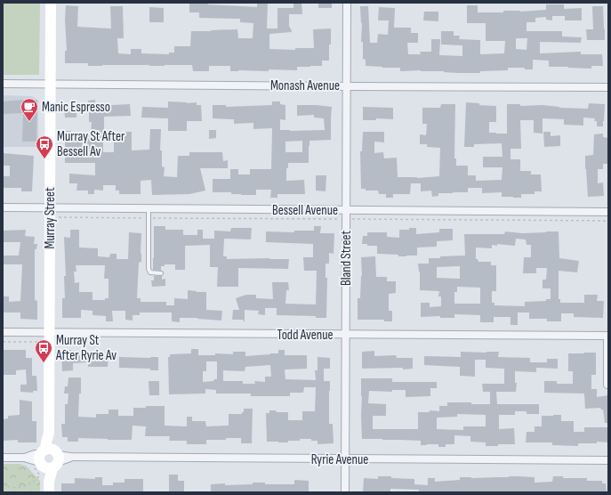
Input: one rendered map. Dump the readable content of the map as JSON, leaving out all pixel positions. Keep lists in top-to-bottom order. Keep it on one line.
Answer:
{"streets":{"main road":["Murray Street"],"street":["Monash Avenue","Bessell Avenue","Bland Street","Todd Avenue","Ryrie Avenue"]},"crossings":[["Monash Avenue","Murray Street"],["Monash Avenue","Bland Street"],["Bessell Avenue","Murray Street"],["Bessell Avenue","Bland Street"],["Murray Street","Todd Avenue"],["Murray Street","Ryrie Avenue"],["Bland Street","Todd Avenue"],["Bland Street","Ryrie Avenue"]],"places":{"cafe":["Manic Espresso"],"bus stop":["Murray St After Bessell Av","Murray St After Ryrie Av"]}}
